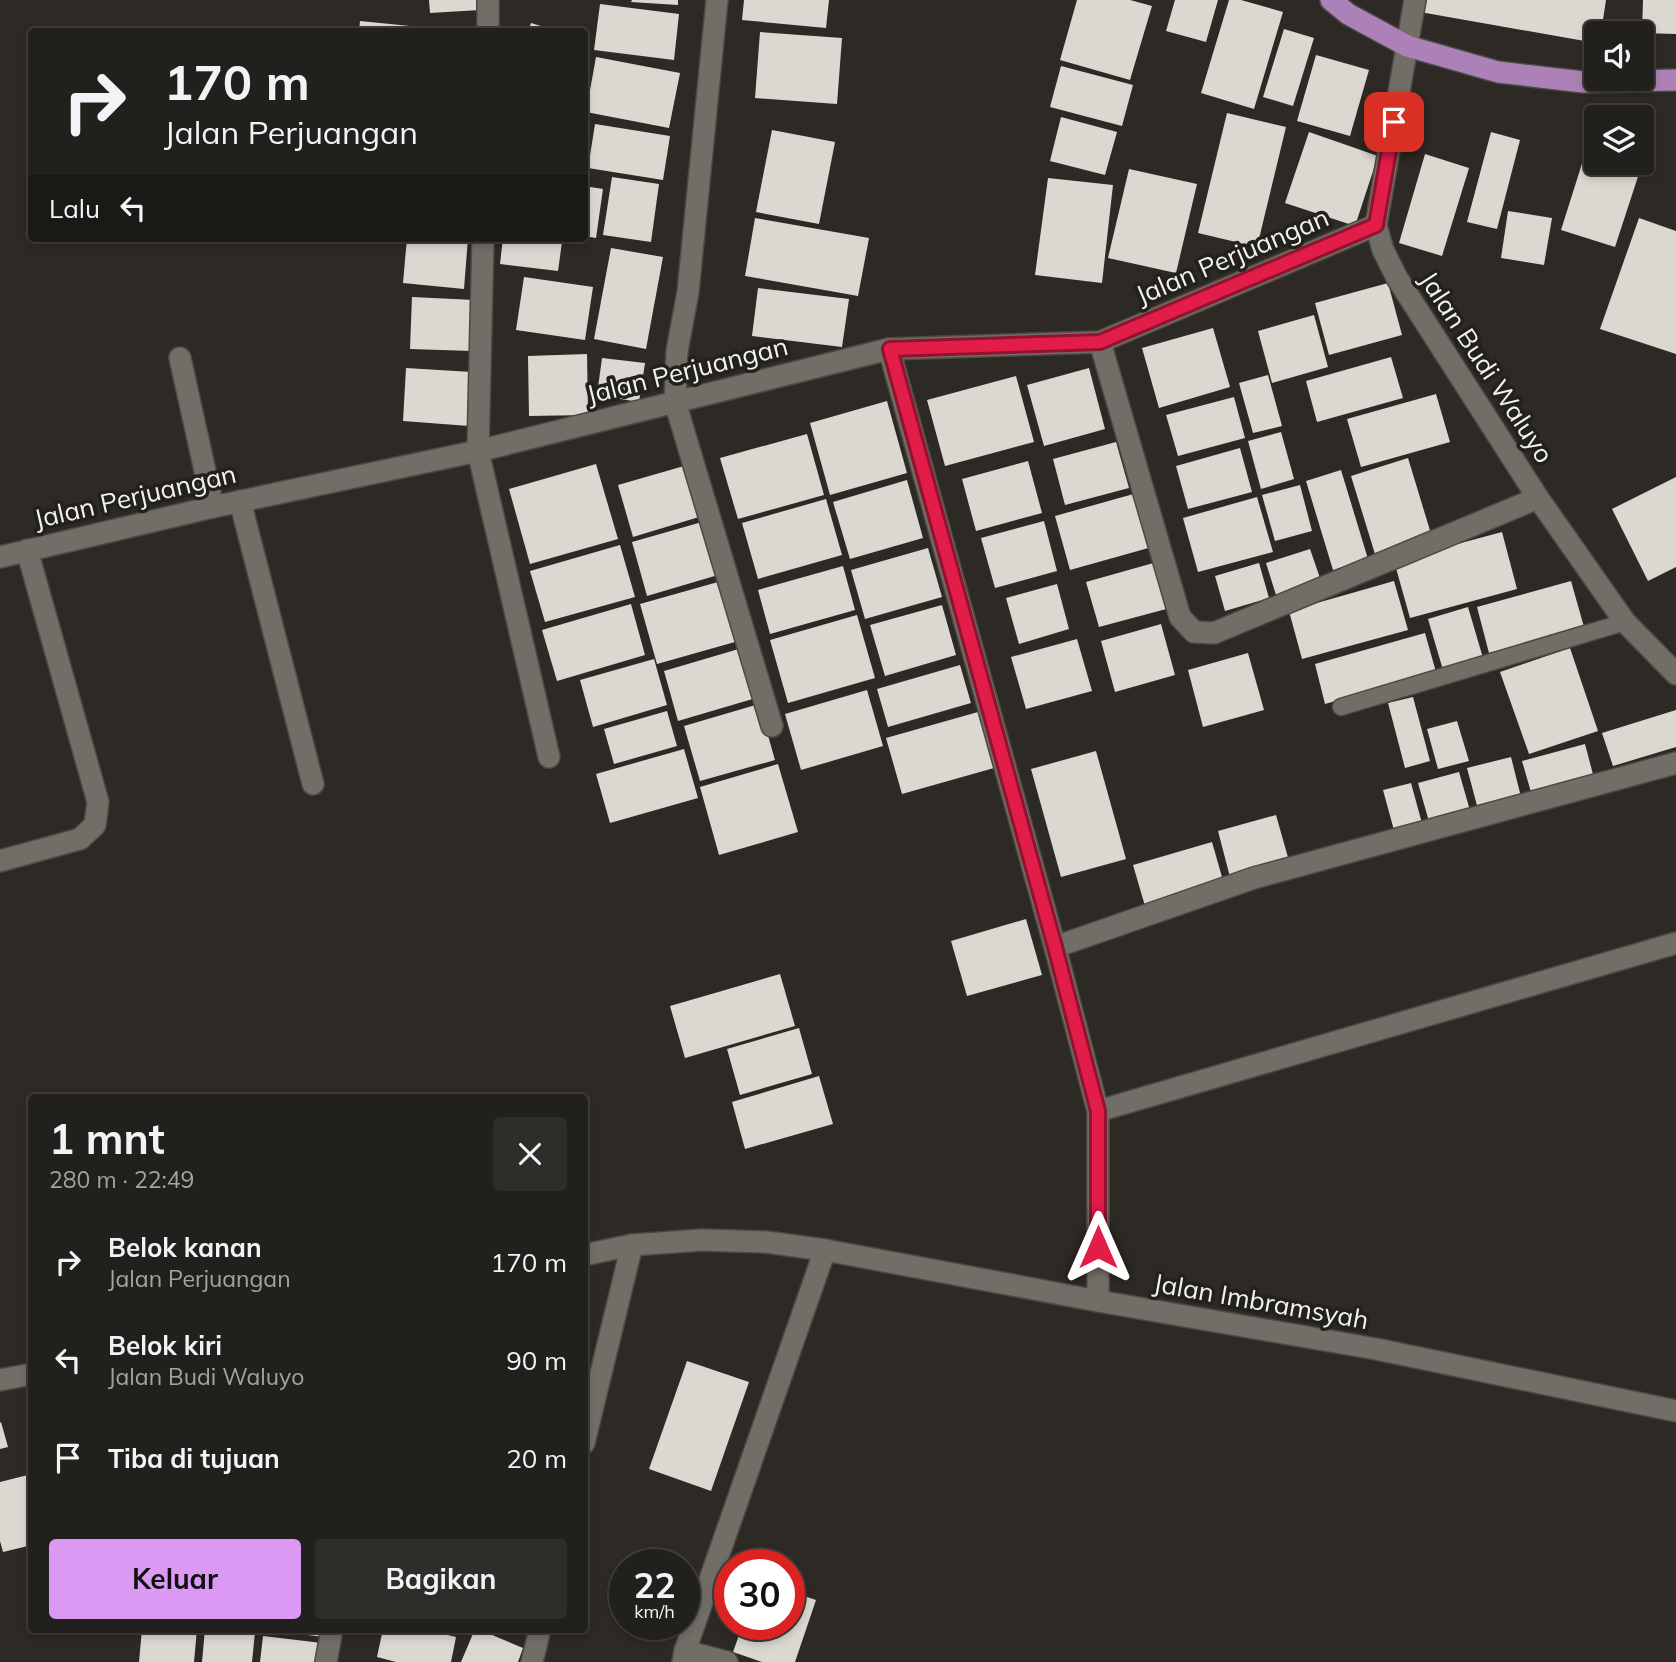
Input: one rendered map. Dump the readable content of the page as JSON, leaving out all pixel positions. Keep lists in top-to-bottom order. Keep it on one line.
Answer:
{"streets":{"street":["Jalan Perjuangan","Jalan Budi Waluyo","Jalan Imbramsyah"]},"crossings":[["Jalan Perjuangan","Jalan Budi Waluyo"]],"page":{"turn":["170 m","Jalan Perjuangan"],"then":"Lalu","heading":["1 mnt","280 m · 22:49"],"list":[{"name":"Belok kanan","note":"Jalan Perjuangan","value":"170 m"},{"name":"Belok kiri","note":"Jalan Budi Waluyo","value":"90 m"},{"name":"Tiba di tujuan","value":"20 m"}],"buttons":["Keluar","Bagikan"],"speed":"22 km/h","limit":"30"}}
